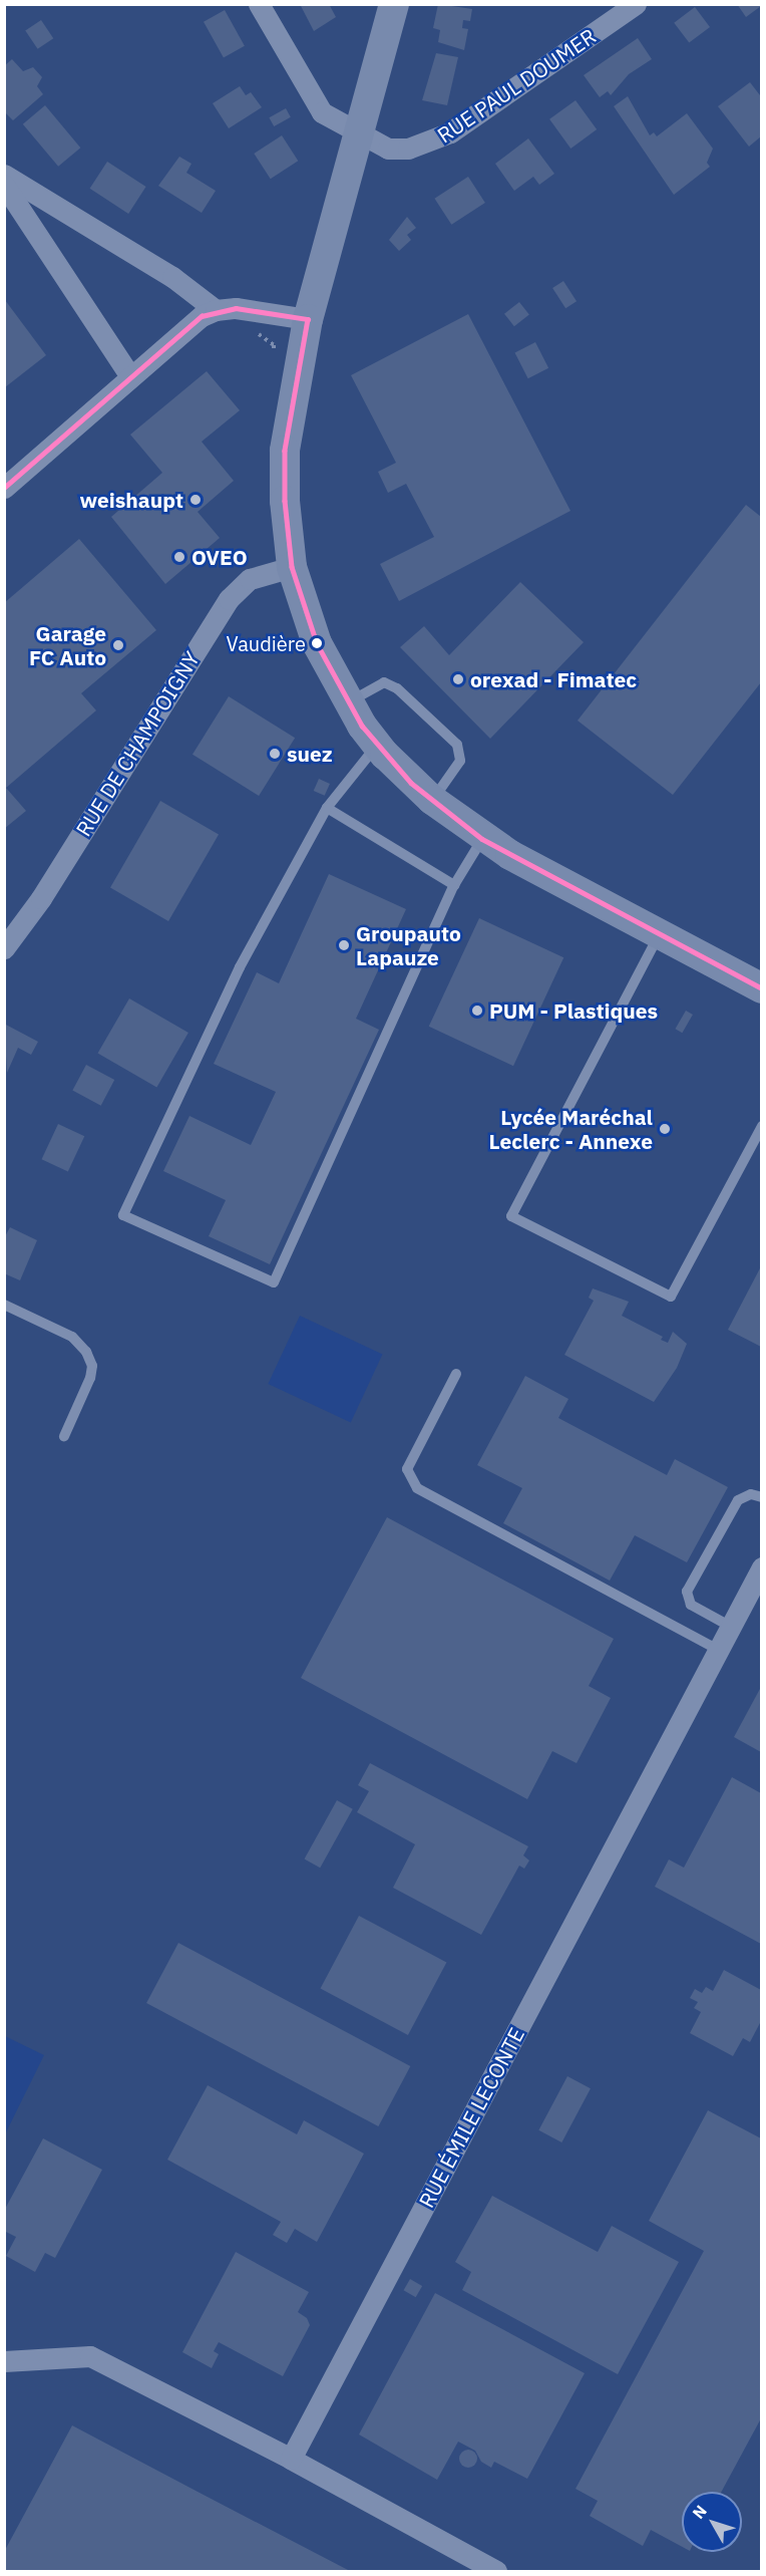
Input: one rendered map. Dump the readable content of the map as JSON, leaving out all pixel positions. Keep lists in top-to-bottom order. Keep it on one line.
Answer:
{"streets":{"street":["RUE PAUL DOUMER","RUE DE CHAMPOIGNY","RUE ÉMILE LECONTE"]},"places":["weishaupt","OVEO","Vaudière","Garage FC Auto","orexad - Fimatec","suez","Groupauto Lapauze","PUM - Plastiques","Lycée Maréchal Leclerc - Annexe"],"north":"top left"}
